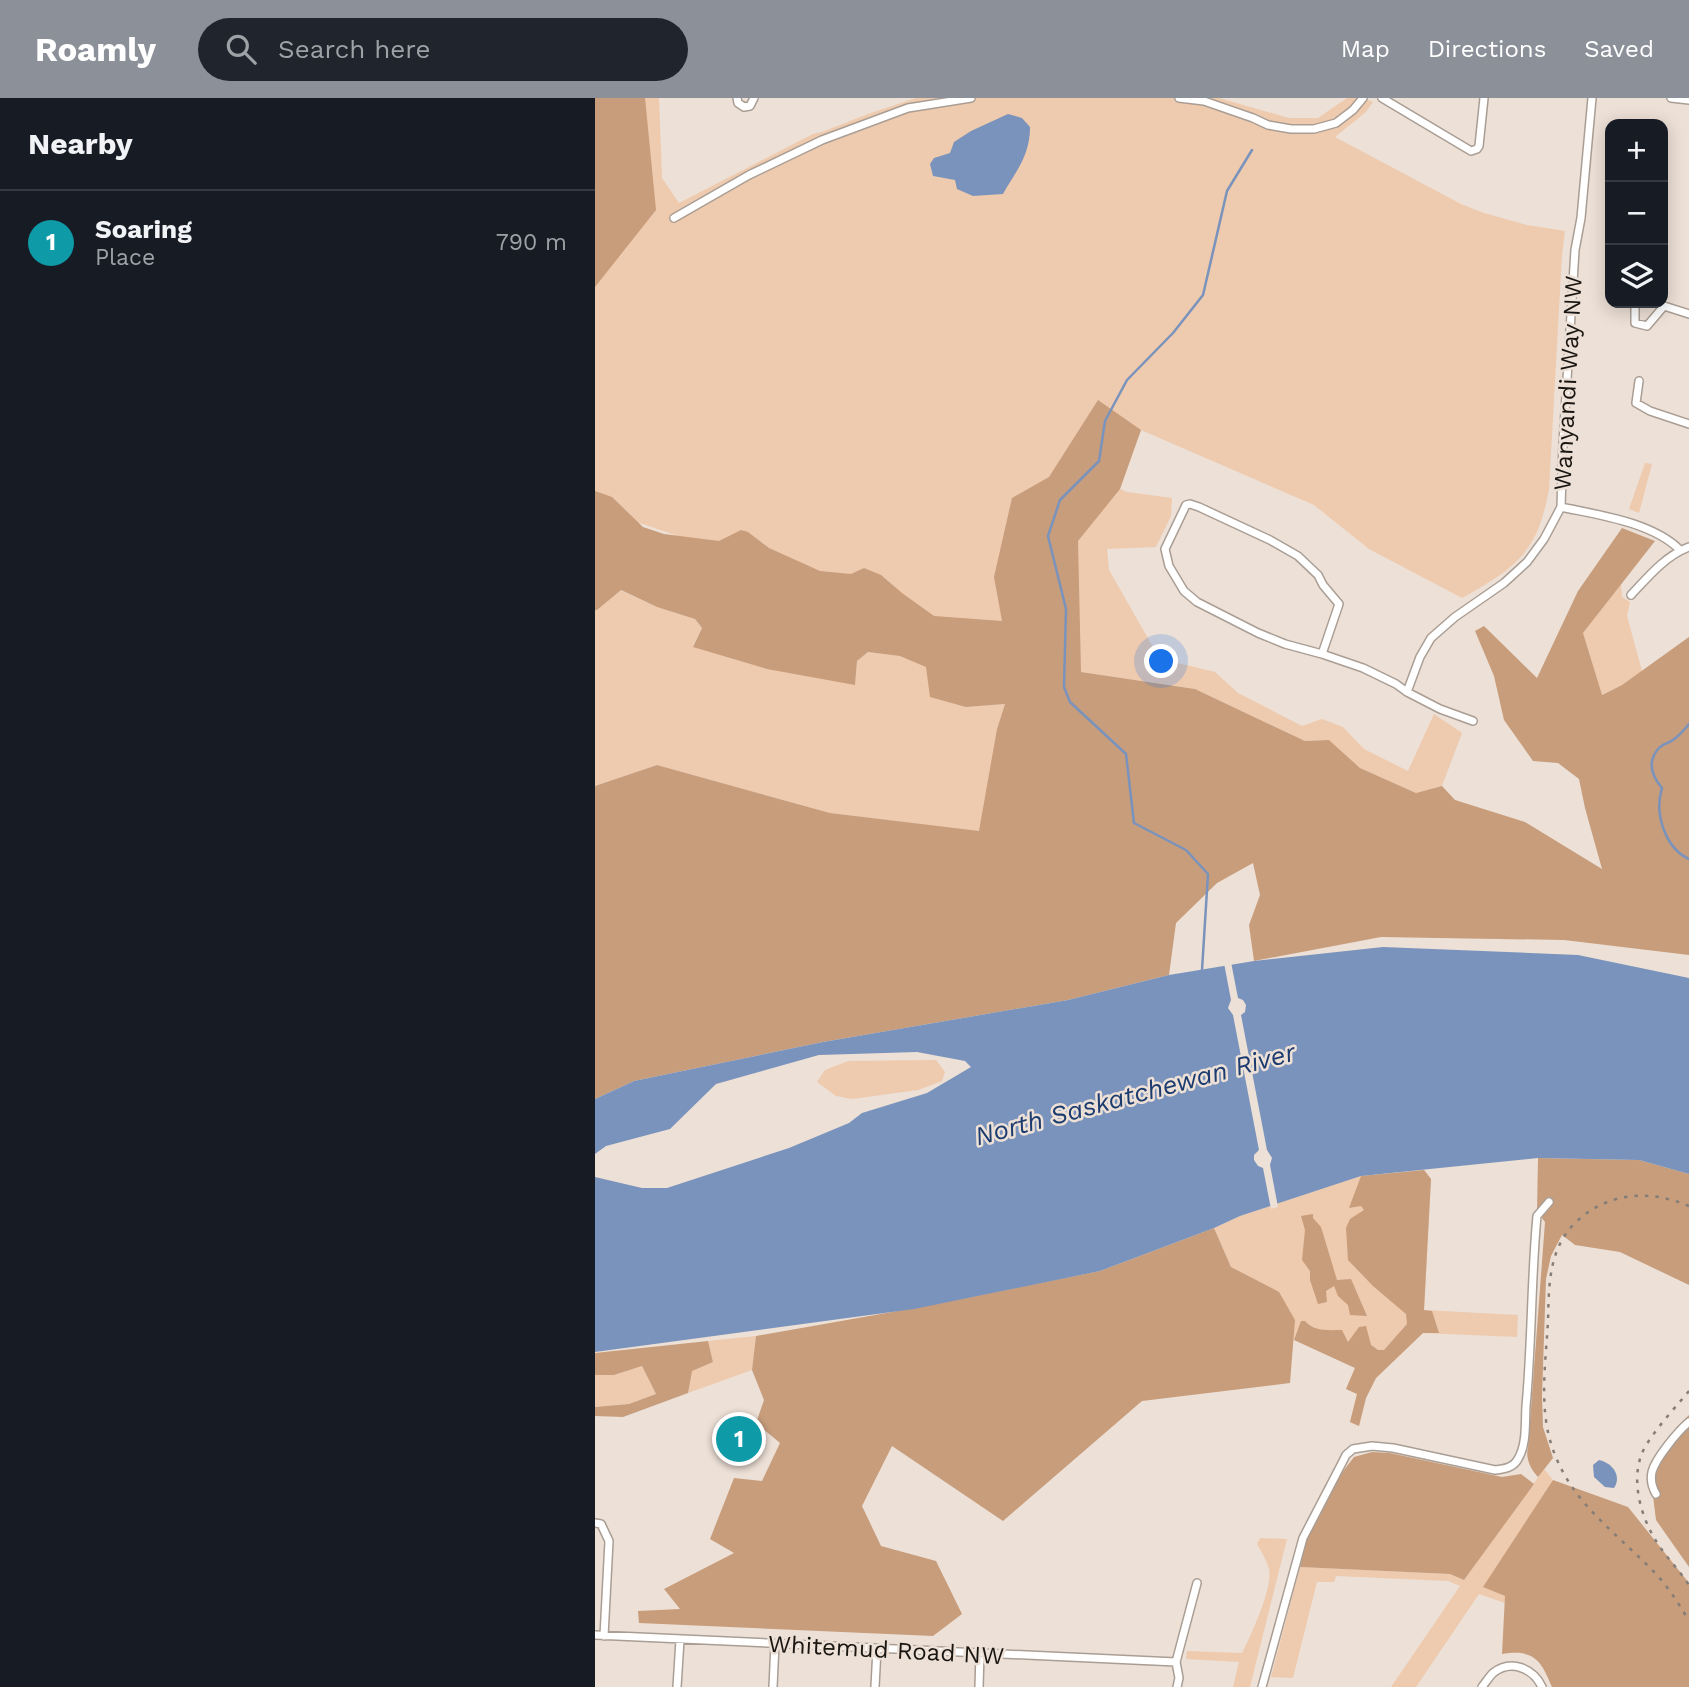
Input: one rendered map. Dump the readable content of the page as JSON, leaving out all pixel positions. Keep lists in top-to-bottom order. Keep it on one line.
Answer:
{"streets":{"street":["Wanyandi Way NW","Whitemud Road NW"]},"water":["North Saskatchewan River"],"page":{"header":"Roamly","search":"Search here","nav":["Map","Directions","Saved"],"heading":"Nearby","map_buttons":["+","−"],"list":[{"mark":"1","name":"Soaring","note":"Place","value":"790 m"}],"pins":"1"}}
